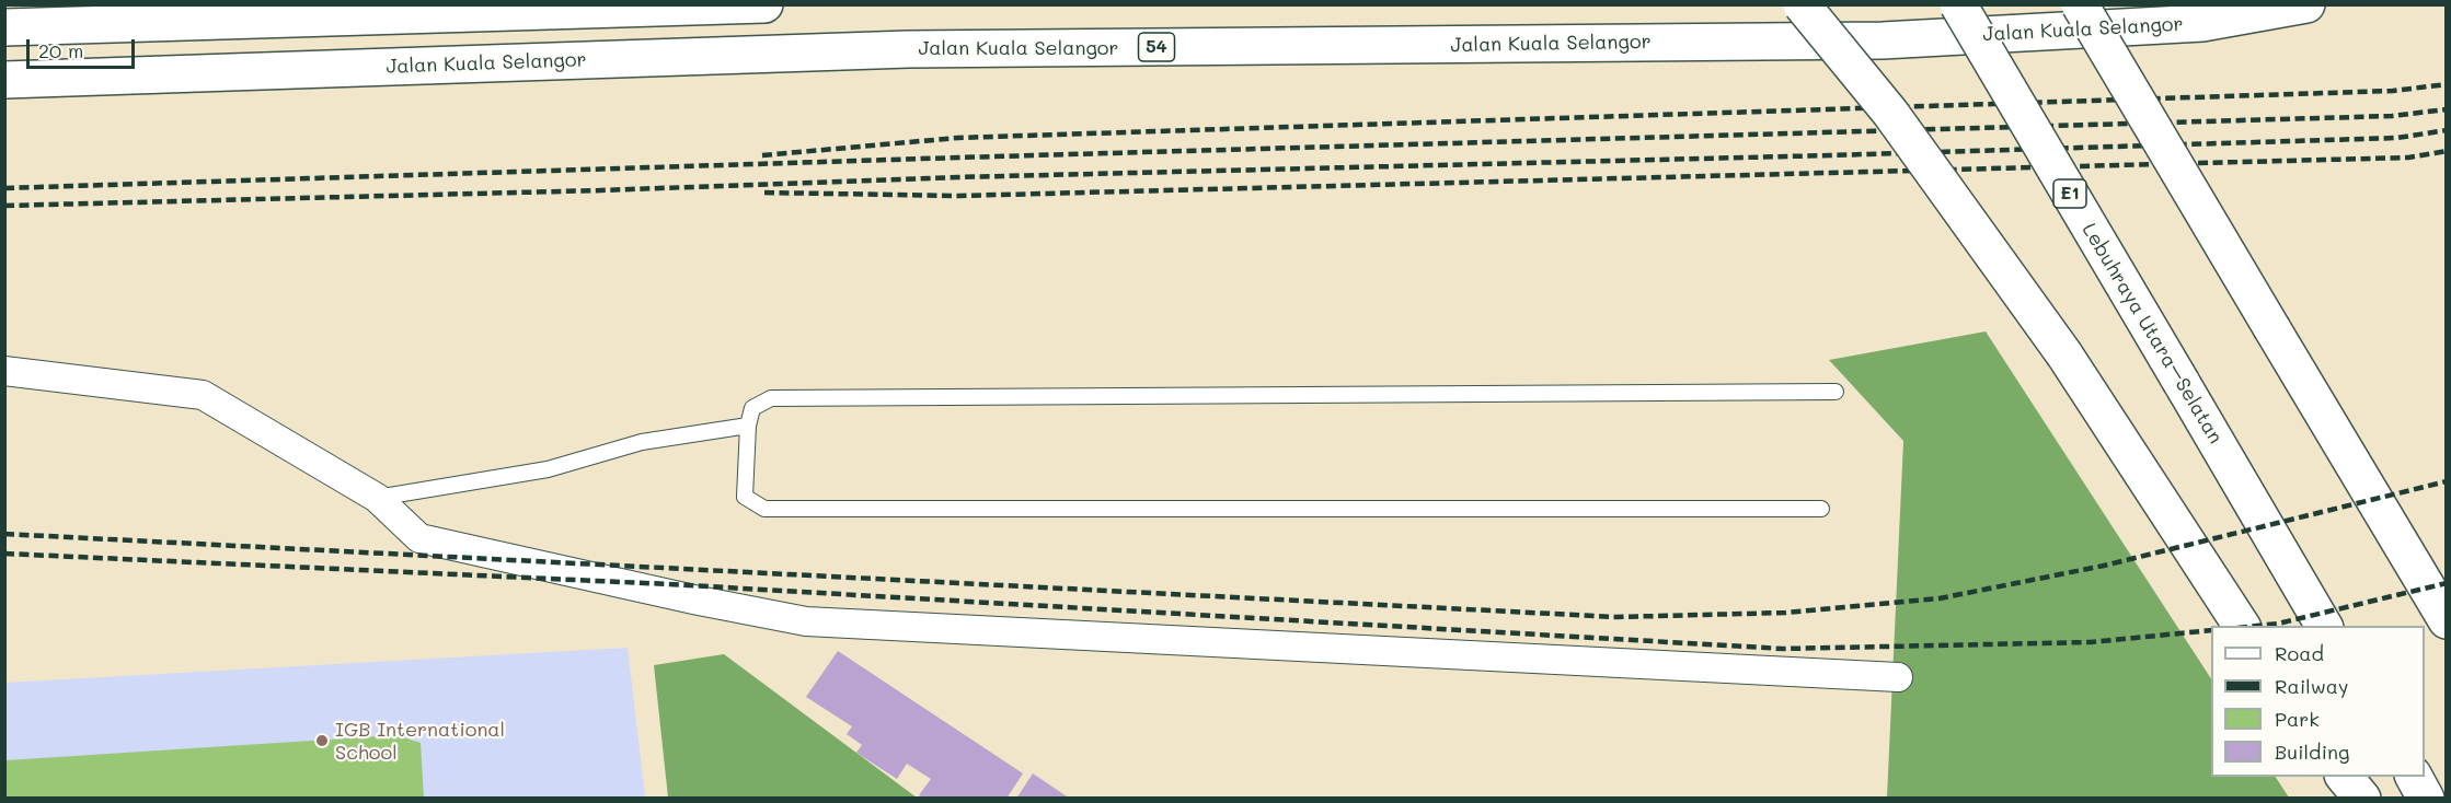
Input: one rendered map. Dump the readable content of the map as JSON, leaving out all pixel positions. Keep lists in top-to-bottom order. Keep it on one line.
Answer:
{"streets":{"highway":["Jalan Kuala Selangor","54","E1","Lebuhraya Utara–Selatan"]},"places":["IGB International School"],"legend":["Road","Railway","Park","Building"],"scale_bar":"20 m"}
